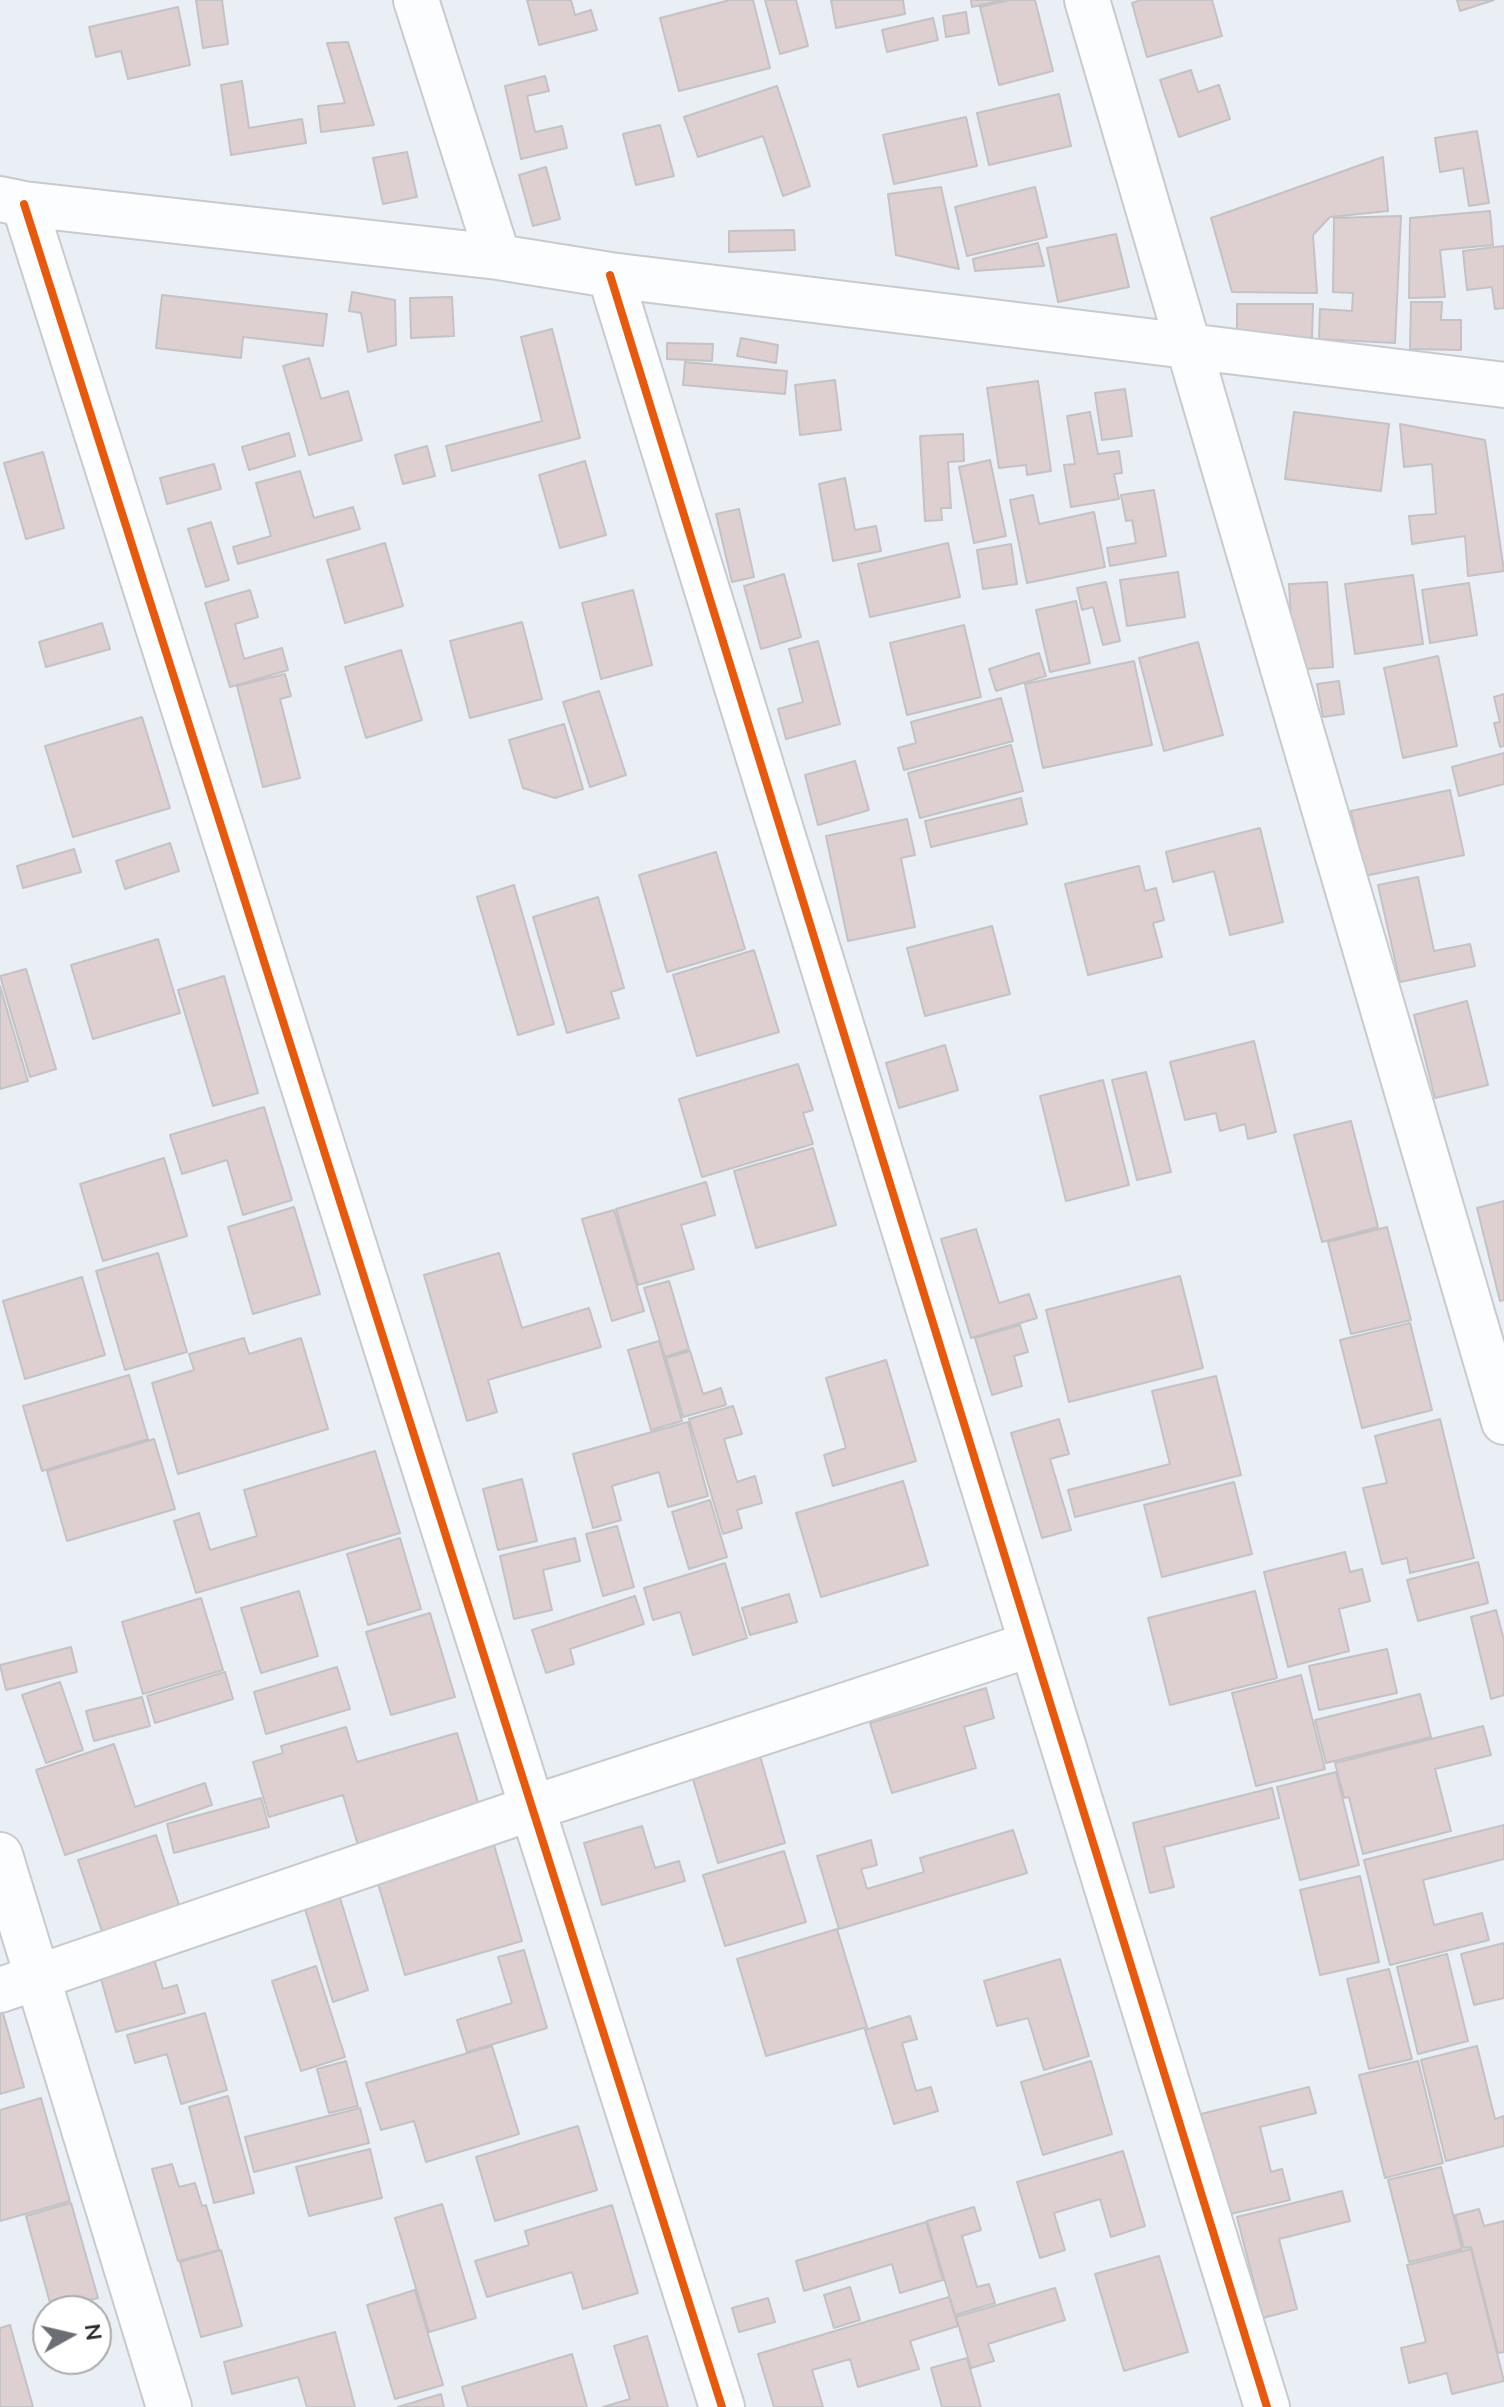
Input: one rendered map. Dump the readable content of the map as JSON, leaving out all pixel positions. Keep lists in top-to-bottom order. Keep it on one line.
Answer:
{"north":"right"}
